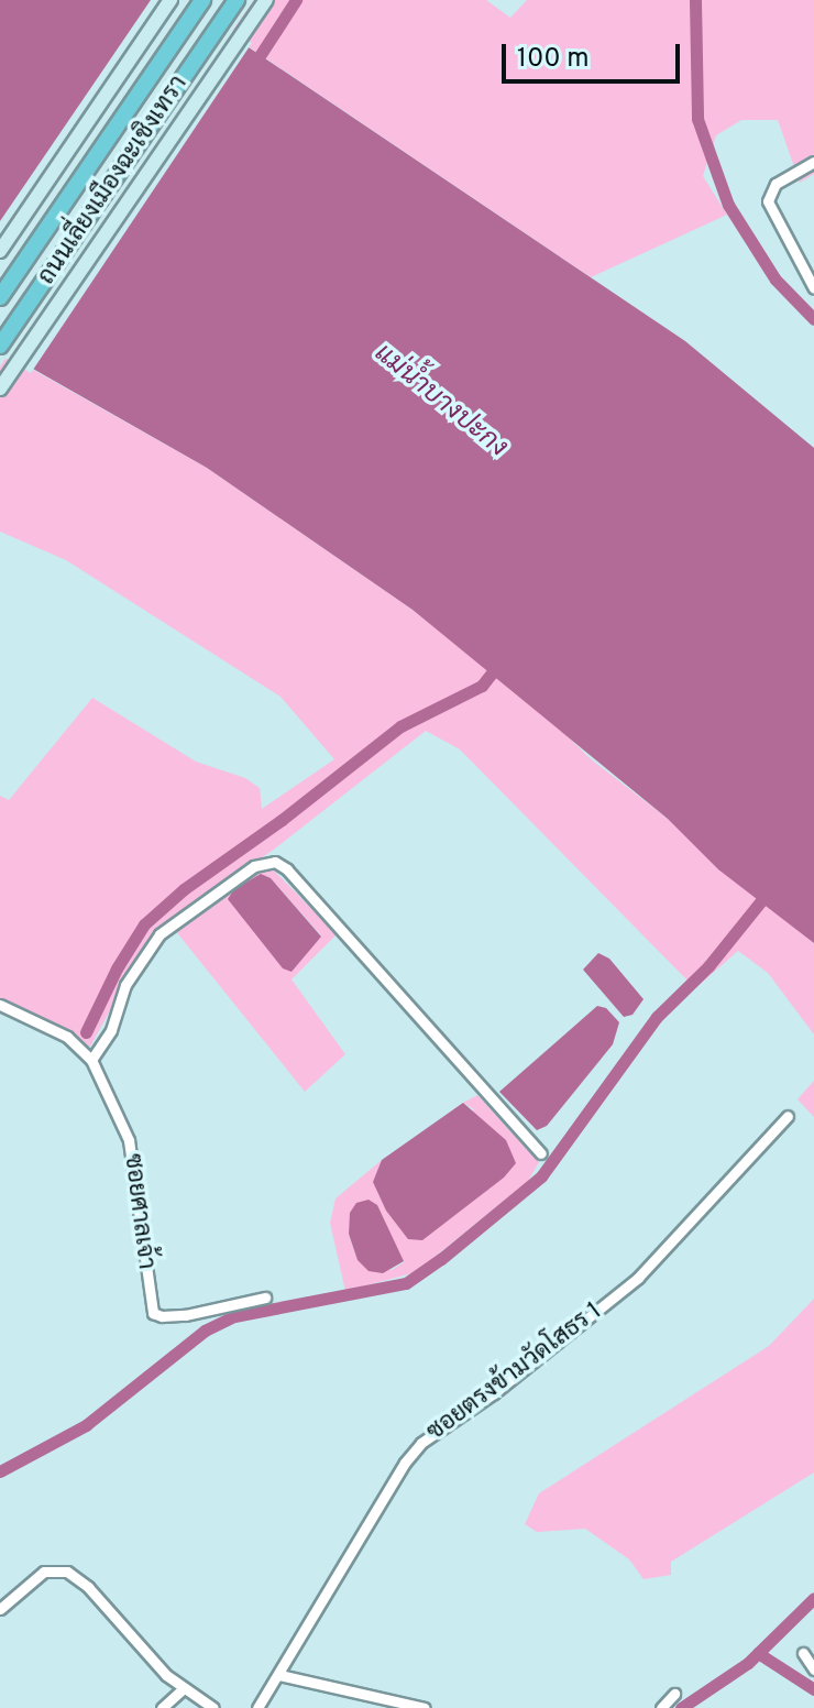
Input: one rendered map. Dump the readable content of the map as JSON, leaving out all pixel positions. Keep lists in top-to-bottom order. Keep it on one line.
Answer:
{"streets":{"highway":["ถนนเลี่ยงเมืองฉะเชิงเทรา"],"street":["ซอยศาลเจ้า","ซอยตรงข้ามวัดโสธร 1"]},"water":["แม่น้ำบางปะกง"],"scale_bar":"100 m"}
